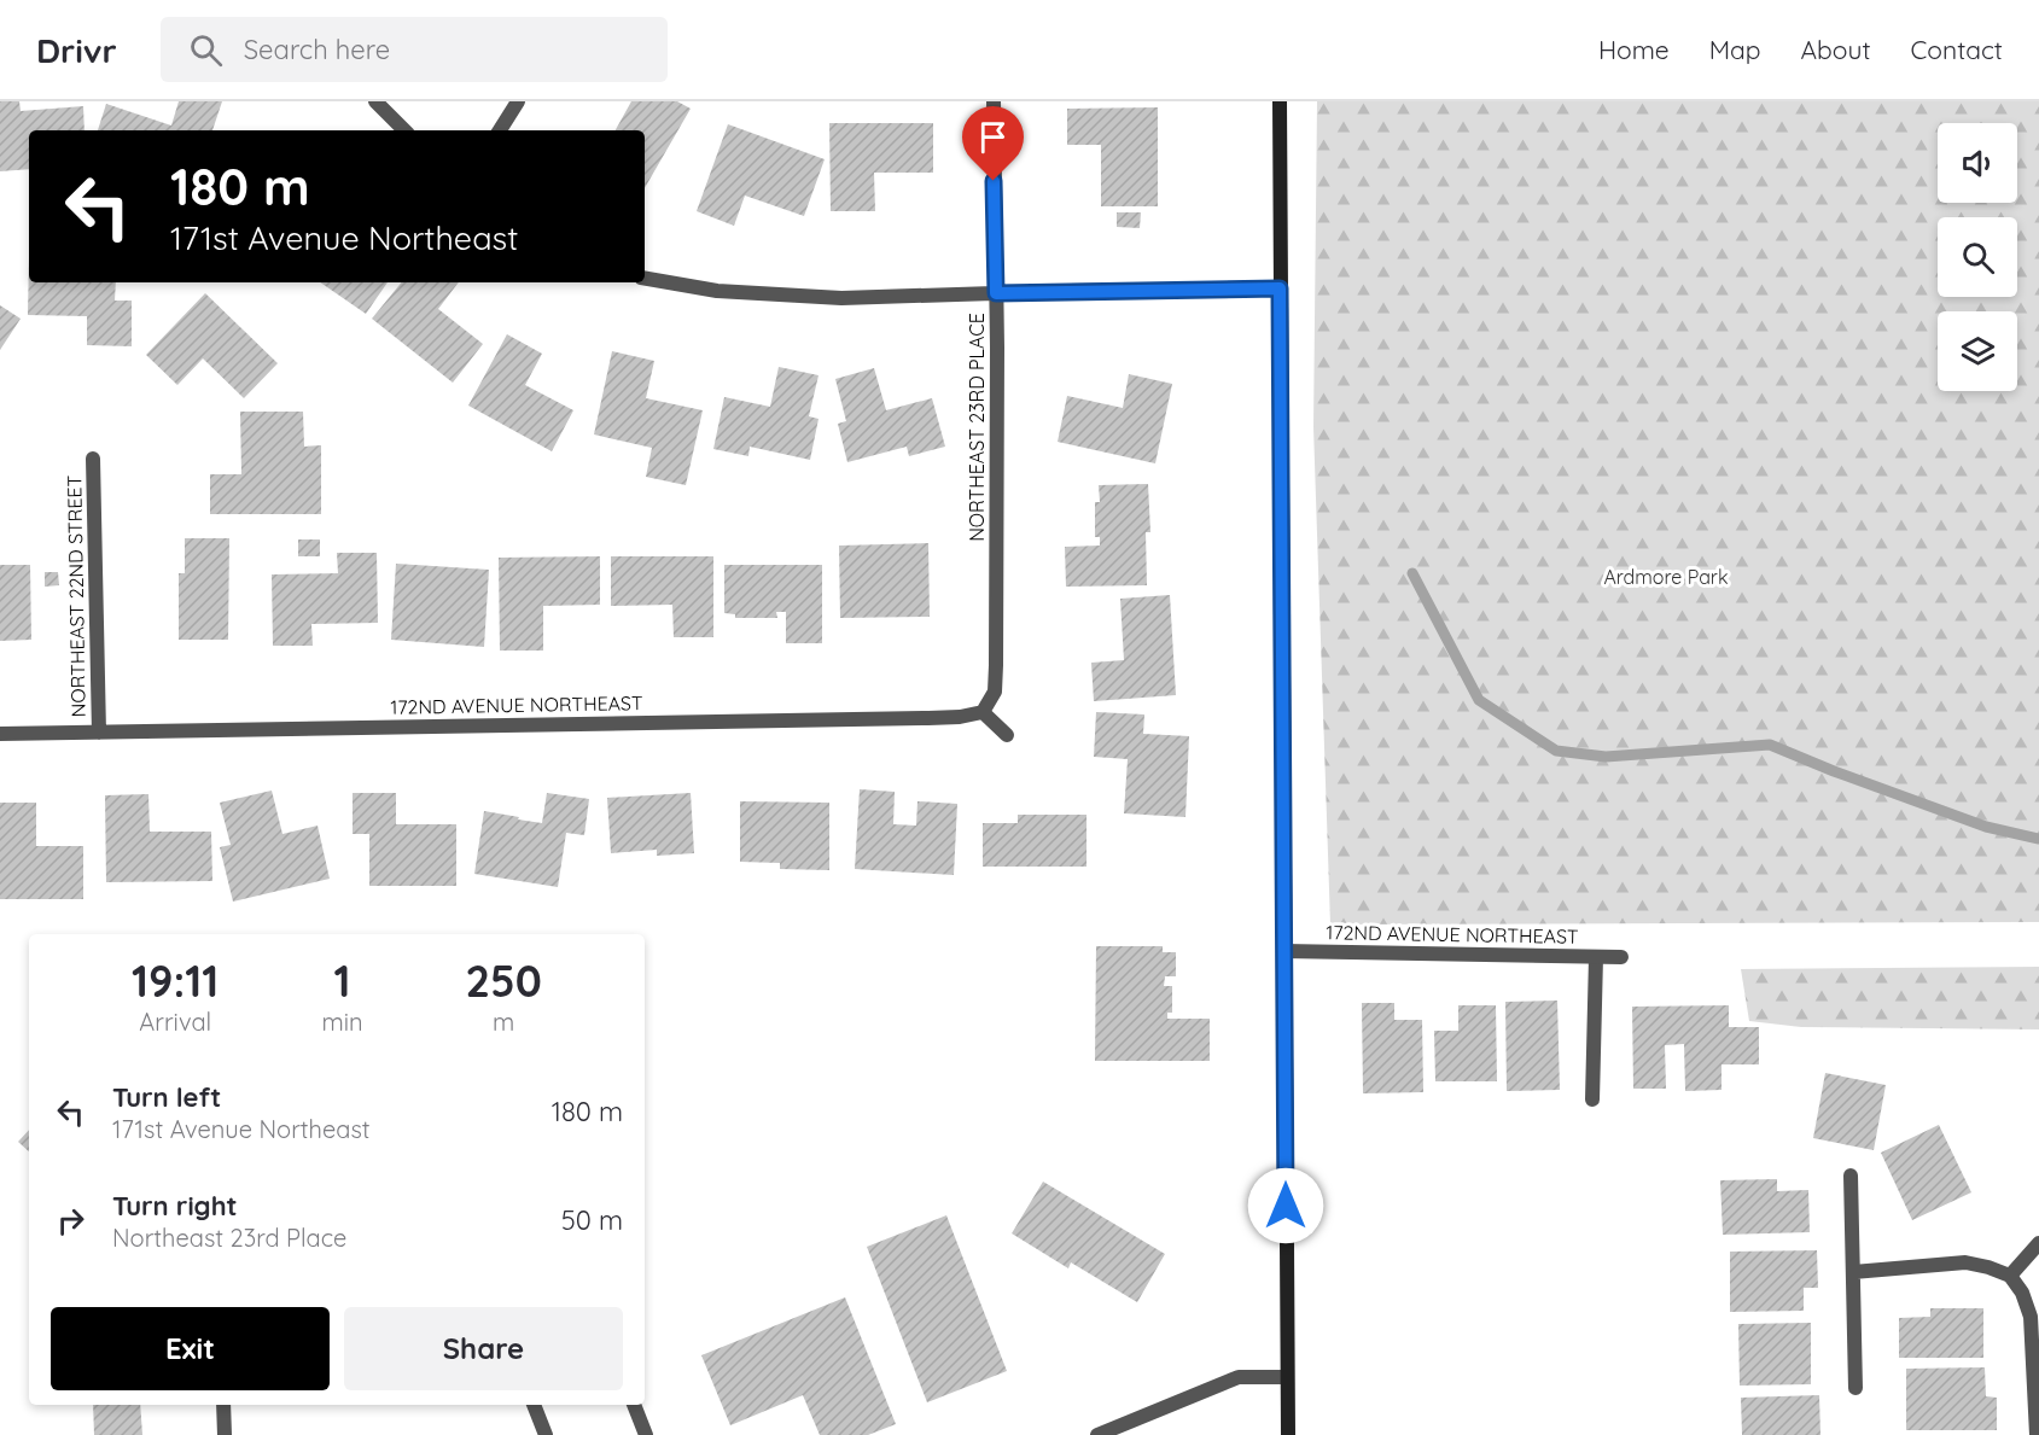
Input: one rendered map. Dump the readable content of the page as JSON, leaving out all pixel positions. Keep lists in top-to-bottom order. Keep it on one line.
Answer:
{"streets":{"street":["NORTHEAST 23RD PLACE","NORTHEAST 22ND STREET","172ND AVENUE NORTHEAST"]},"crossings":[["NORTHEAST 23RD PLACE","172ND AVENUE NORTHEAST"],["NORTHEAST 22ND STREET","172ND AVENUE NORTHEAST"]],"parks":["Ardmore Park"],"page":{"header":"Drivr","search":"Search here","nav":["Home","Map","About","Contact"],"turn":["180 m","171st Avenue Northeast"],"eta":["19:11","Arrival","1","min","250","m"],"list":[{"name":"Turn left","note":"171st Avenue Northeast","value":"180 m"},{"name":"Turn right","note":"Northeast 23rd Place","value":"50 m"}],"buttons":["Exit","Share"]}}
